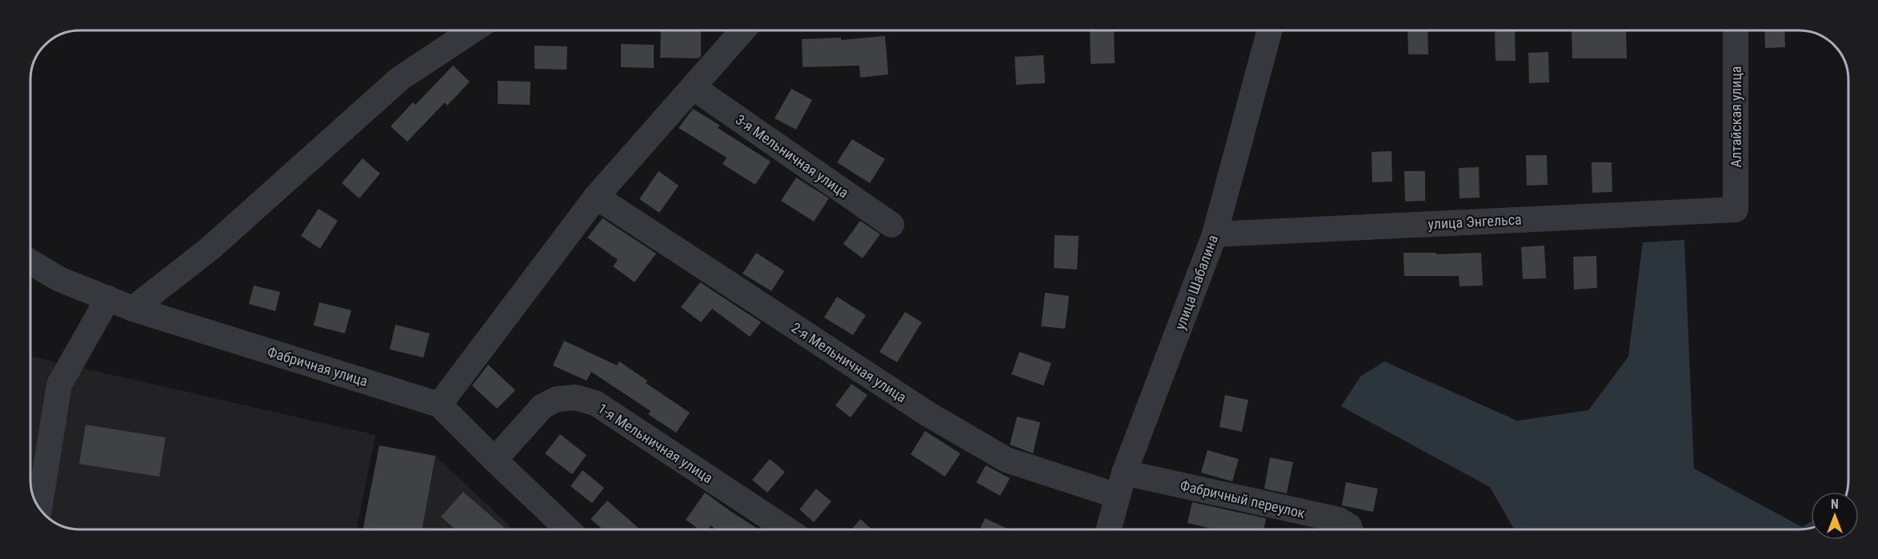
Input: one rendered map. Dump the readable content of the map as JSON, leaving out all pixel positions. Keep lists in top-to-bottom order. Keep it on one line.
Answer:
{"streets":{"street":["Алтайская улица","3-я Мельничная улица","улица Энгельса","улица Шабалина","2-я Мельничная улица","Фабричная улица","1-я Мельничная улица","Фабричный переулок"]},"crossings":[["Алтайская улица","улица Энгельса"],["улица Энгельса","улица Шабалина"],["улица Шабалина","2-я Мельничная улица"],["улица Шабалина","Фабричный переулок"],["2-я Мельничная улица","Фабричный переулок"],["Фабричная улица","1-я Мельничная улица"]],"north":"top"}
